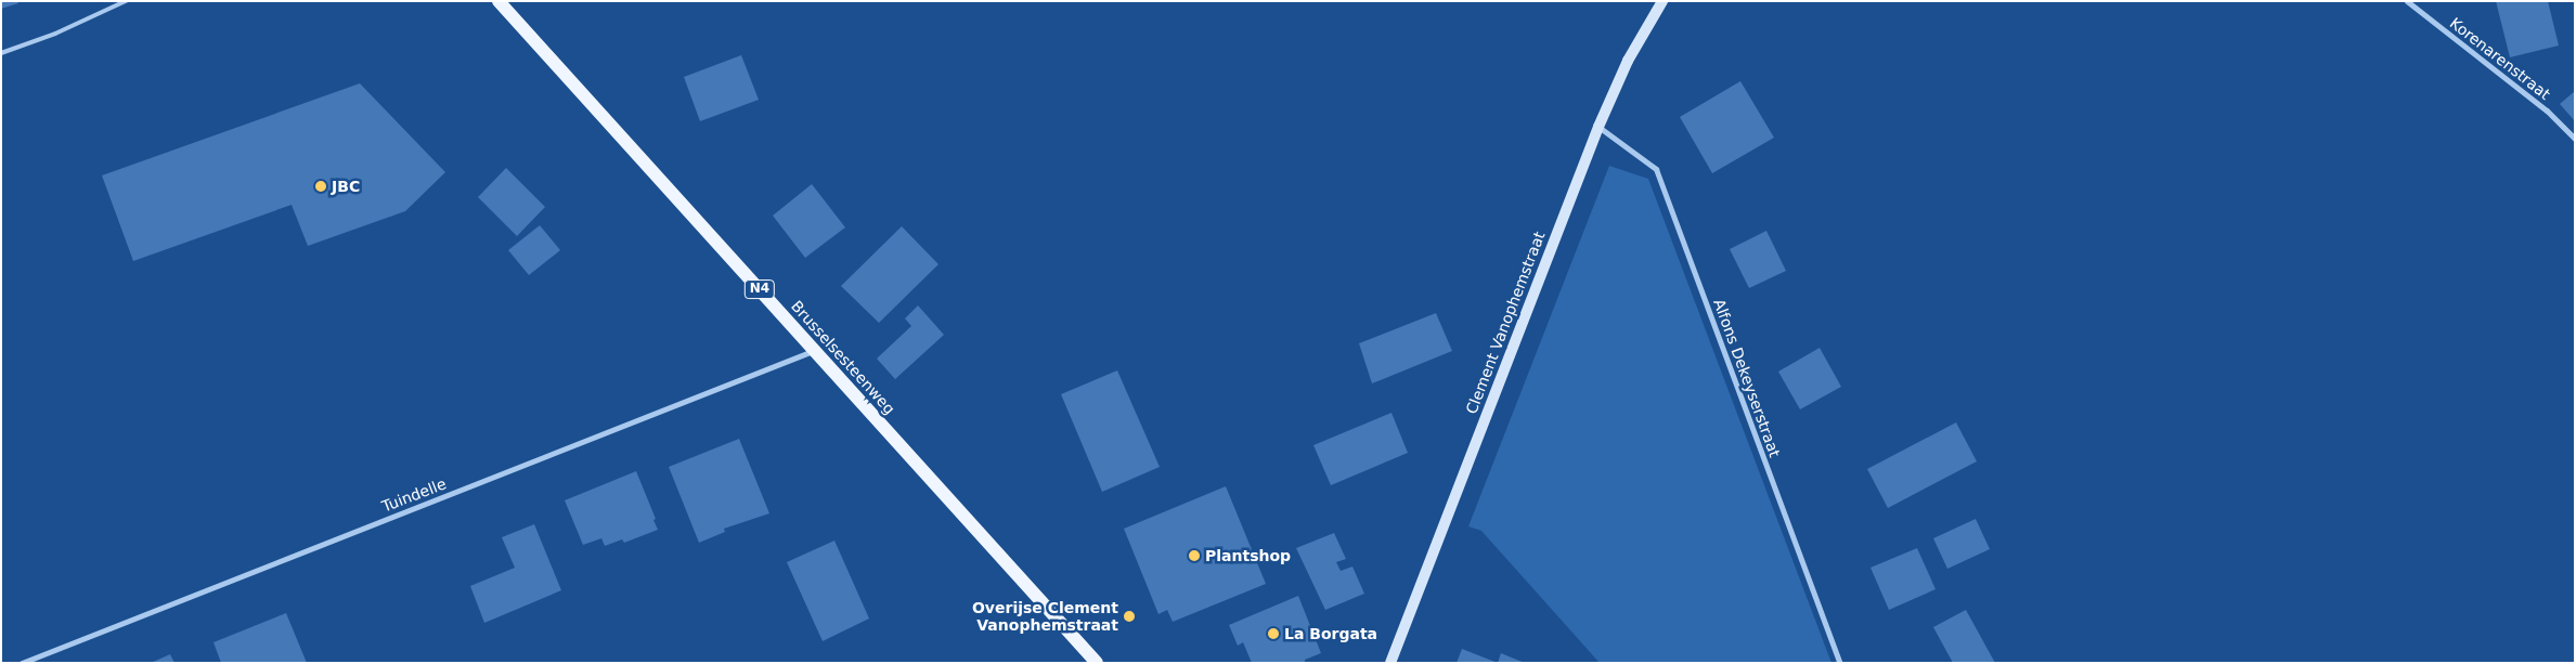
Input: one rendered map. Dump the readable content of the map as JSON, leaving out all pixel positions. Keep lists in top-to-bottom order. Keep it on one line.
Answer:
{"streets":{"main road":["N4","Brusselsesteenweg"],"street":["Korenarenstraat","Clement Vanophemstraat","Alfons Dekeyserstraat","Tuindelle"]},"crossings":[["Clement Vanophemstraat","Alfons Dekeyserstraat"],["Brusselsesteenweg","Tuindelle"]],"places":["JBC","Plantshop","Overijse Clement Vanophemstraat","La Borgata"]}
